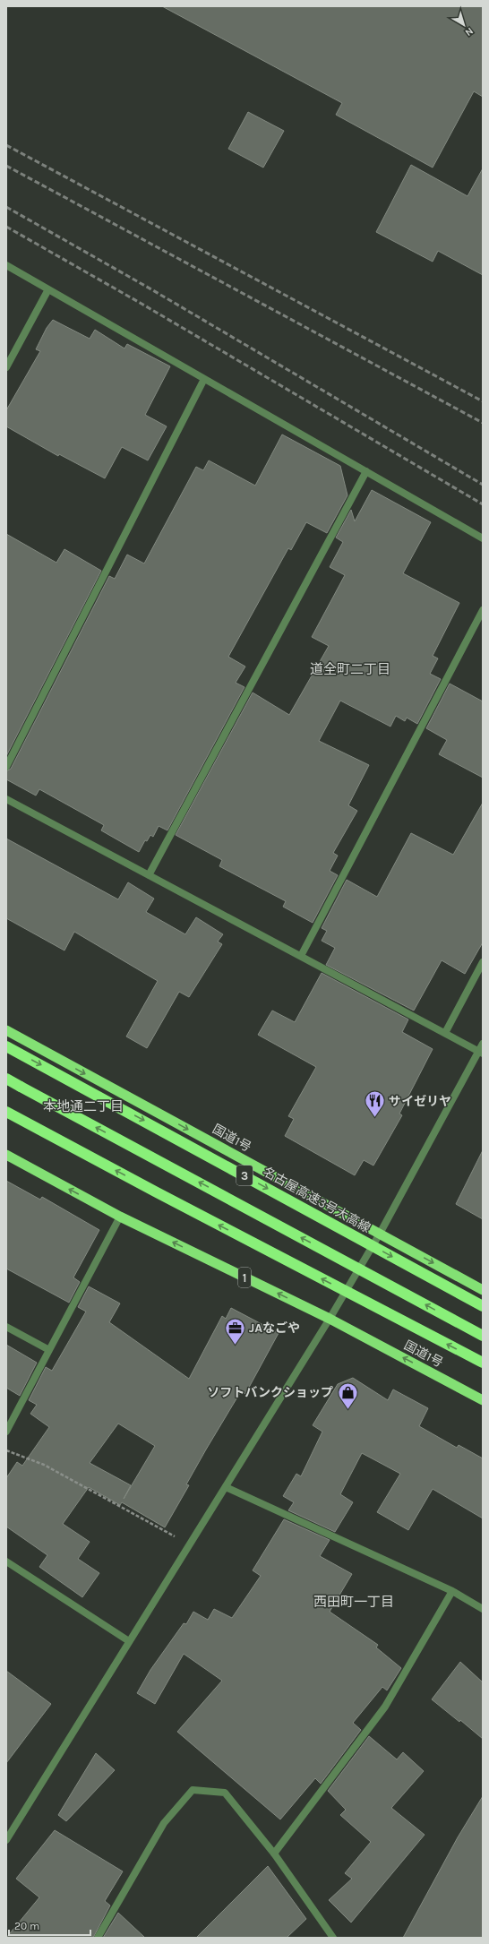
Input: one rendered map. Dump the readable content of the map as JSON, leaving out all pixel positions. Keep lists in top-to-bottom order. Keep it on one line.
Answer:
{"streets":{"highway":["国道1号","3","名古屋高速3号大高線","1"]},"districts":["道全町二丁目","本地通二丁目","西田町一丁目"],"places":{"restaurant":["サイゼリヤ"],"office":["JAなごや"],"shop":["ソフトバンクショップ"]},"scale_bar":"20 m","north":"bottom right"}
